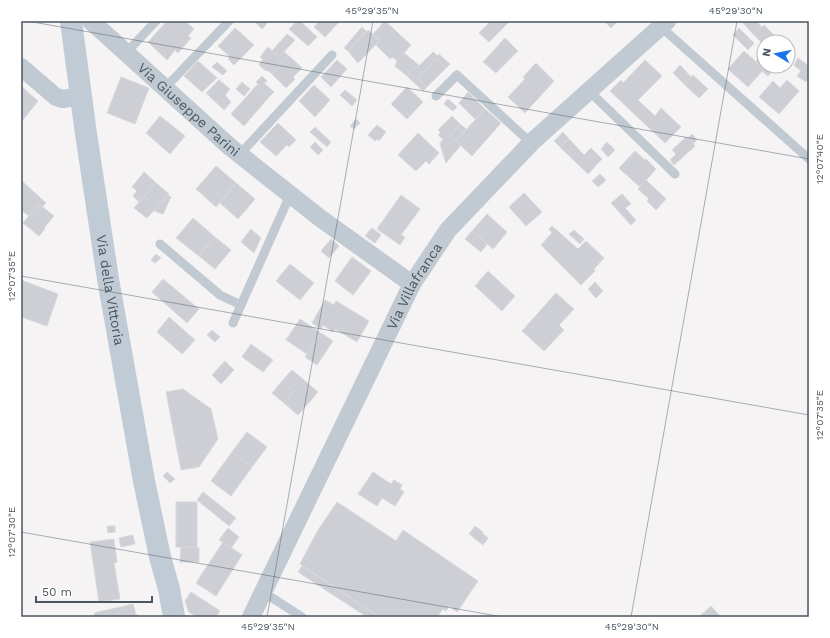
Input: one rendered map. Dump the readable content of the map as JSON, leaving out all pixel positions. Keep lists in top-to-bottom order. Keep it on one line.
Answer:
{"streets":{"main road":["Via della Vittoria"],"street":["Via Giuseppe Parini","Via Villafranca"]},"crossings":[["Via Giuseppe Parini","Via Villafranca"]],"scale_bar":"50 m","north":"left","coordinates":["45°29'35\"N","45°29'30\"N","12°07'40\"E","12°07'35\"E","12°07'30\"E"]}
